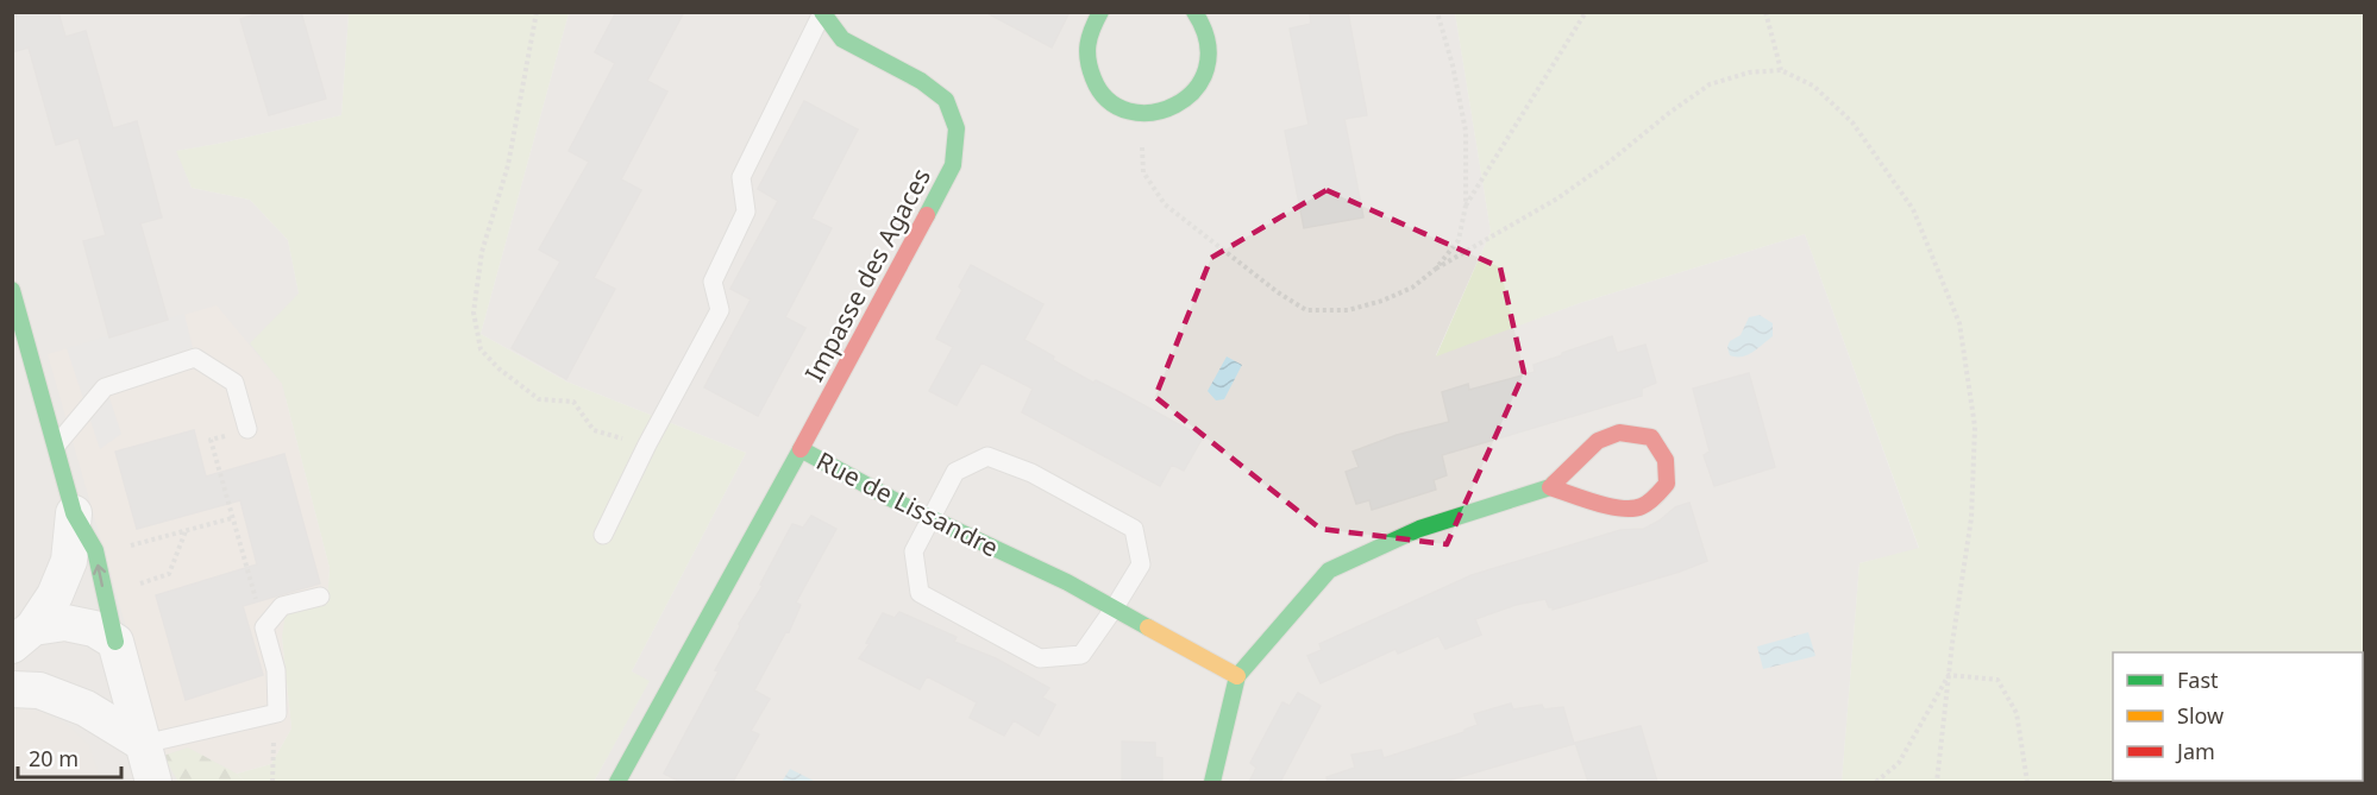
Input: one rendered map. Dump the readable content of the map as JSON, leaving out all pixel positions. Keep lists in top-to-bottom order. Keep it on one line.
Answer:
{"streets":{"street":["Impasse des Agaces","Rue de Lissandre"]},"crossings":[["Impasse des Agaces","Rue de Lissandre"]],"legend":["Fast","Slow","Jam"],"scale_bar":"20 m"}
